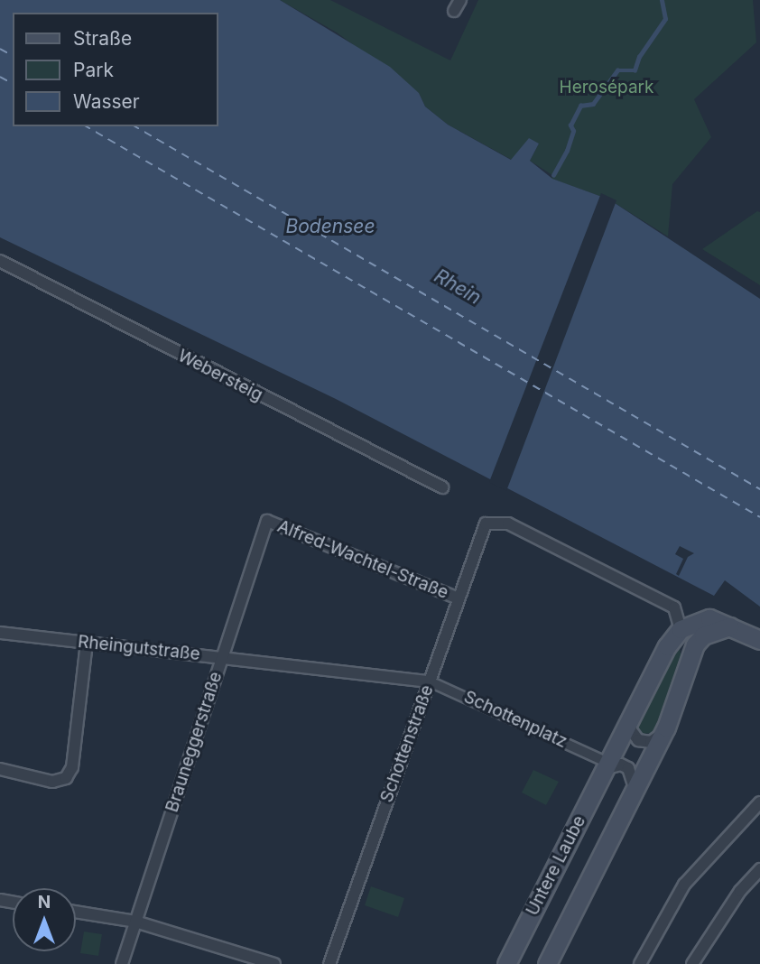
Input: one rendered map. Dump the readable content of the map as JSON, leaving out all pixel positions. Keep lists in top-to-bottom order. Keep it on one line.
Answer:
{"streets":{"main road":["Untere Laube"],"street":["Webersteig","Alfred-Wachtel-Straße","Rheingutstraße","Schottenplatz","Brauneggerstraße","Schottenstraße"]},"crossings":[["Alfred-Wachtel-Straße","Brauneggerstraße"],["Alfred-Wachtel-Straße","Schottenstraße"],["Rheingutstraße","Schottenplatz"],["Rheingutstraße","Brauneggerstraße"],["Rheingutstraße","Schottenstraße"],["Schottenplatz","Schottenstraße"],["Schottenplatz","Untere Laube"],["Schottenstraße","Untere Laube"]],"water":["Bodensee","Rhein"],"parks":["Herosépark"],"legend":["Straße","Park","Wasser"],"north":"top"}
